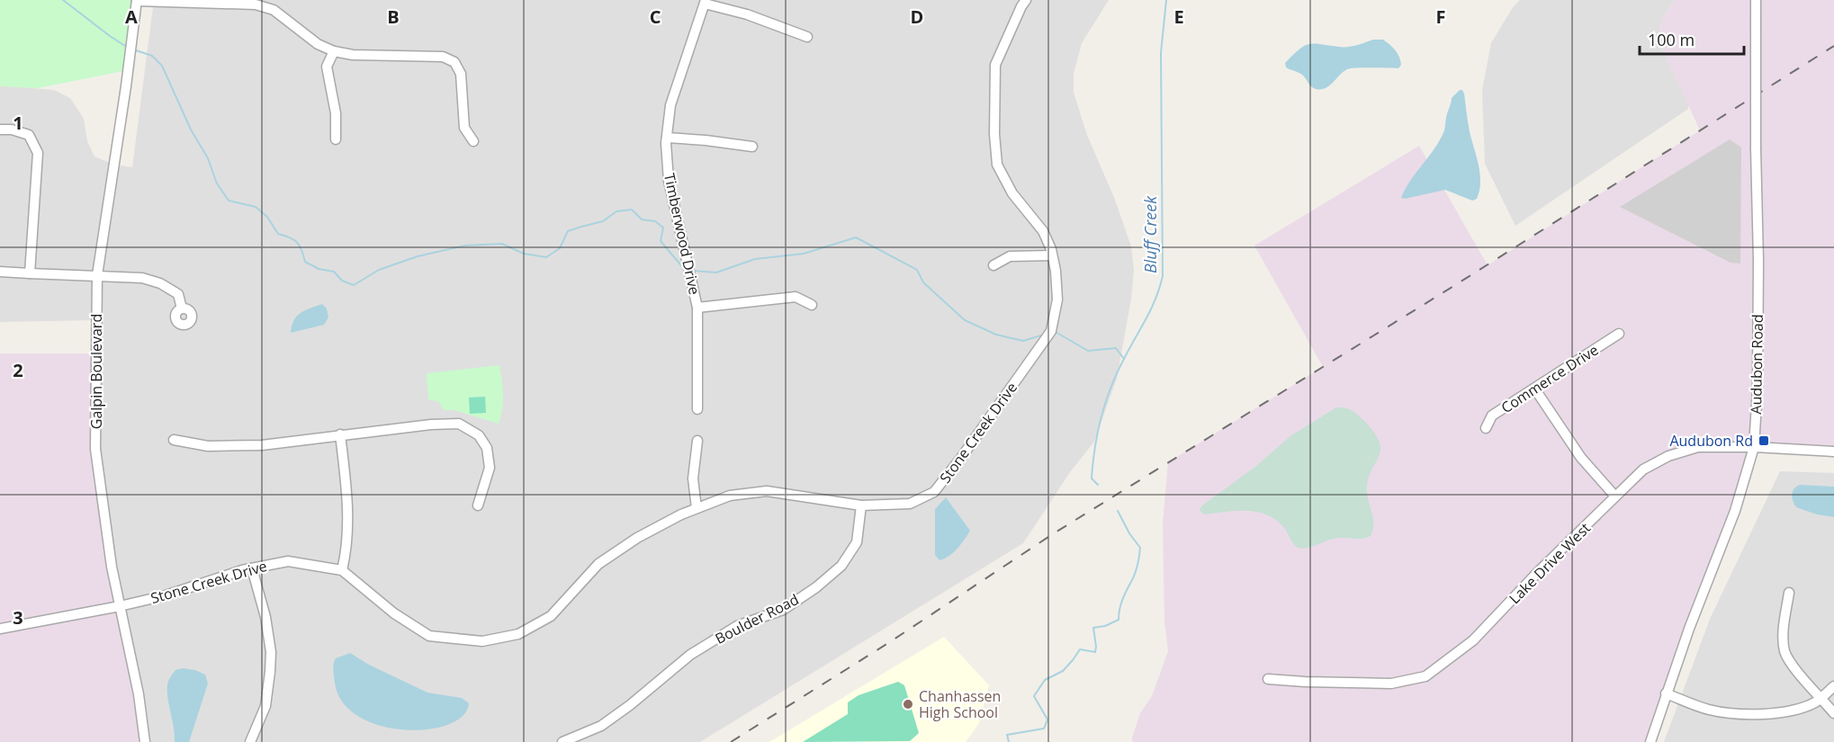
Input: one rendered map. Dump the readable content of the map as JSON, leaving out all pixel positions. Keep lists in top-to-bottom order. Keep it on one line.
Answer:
{"streets":{"street":["Timberwood Drive","Audubon Road","Galpin Boulevard","Commerce Drive","Stone Creek Drive","Lake Drive West","Boulder Road"]},"crossings":[["Audubon Road","Lake Drive West"],["Galpin Boulevard","Stone Creek Drive"],["Stone Creek Drive","Boulder Road"]],"water":["Bluff Creek"],"places":{"transit":["Audubon Rd"],"other":["Chanhassen High School"]},"scale_bar":"100 m","grid":{"columns":["A","B","C","D","E","F"],"rows":["1","2","3"]}}
